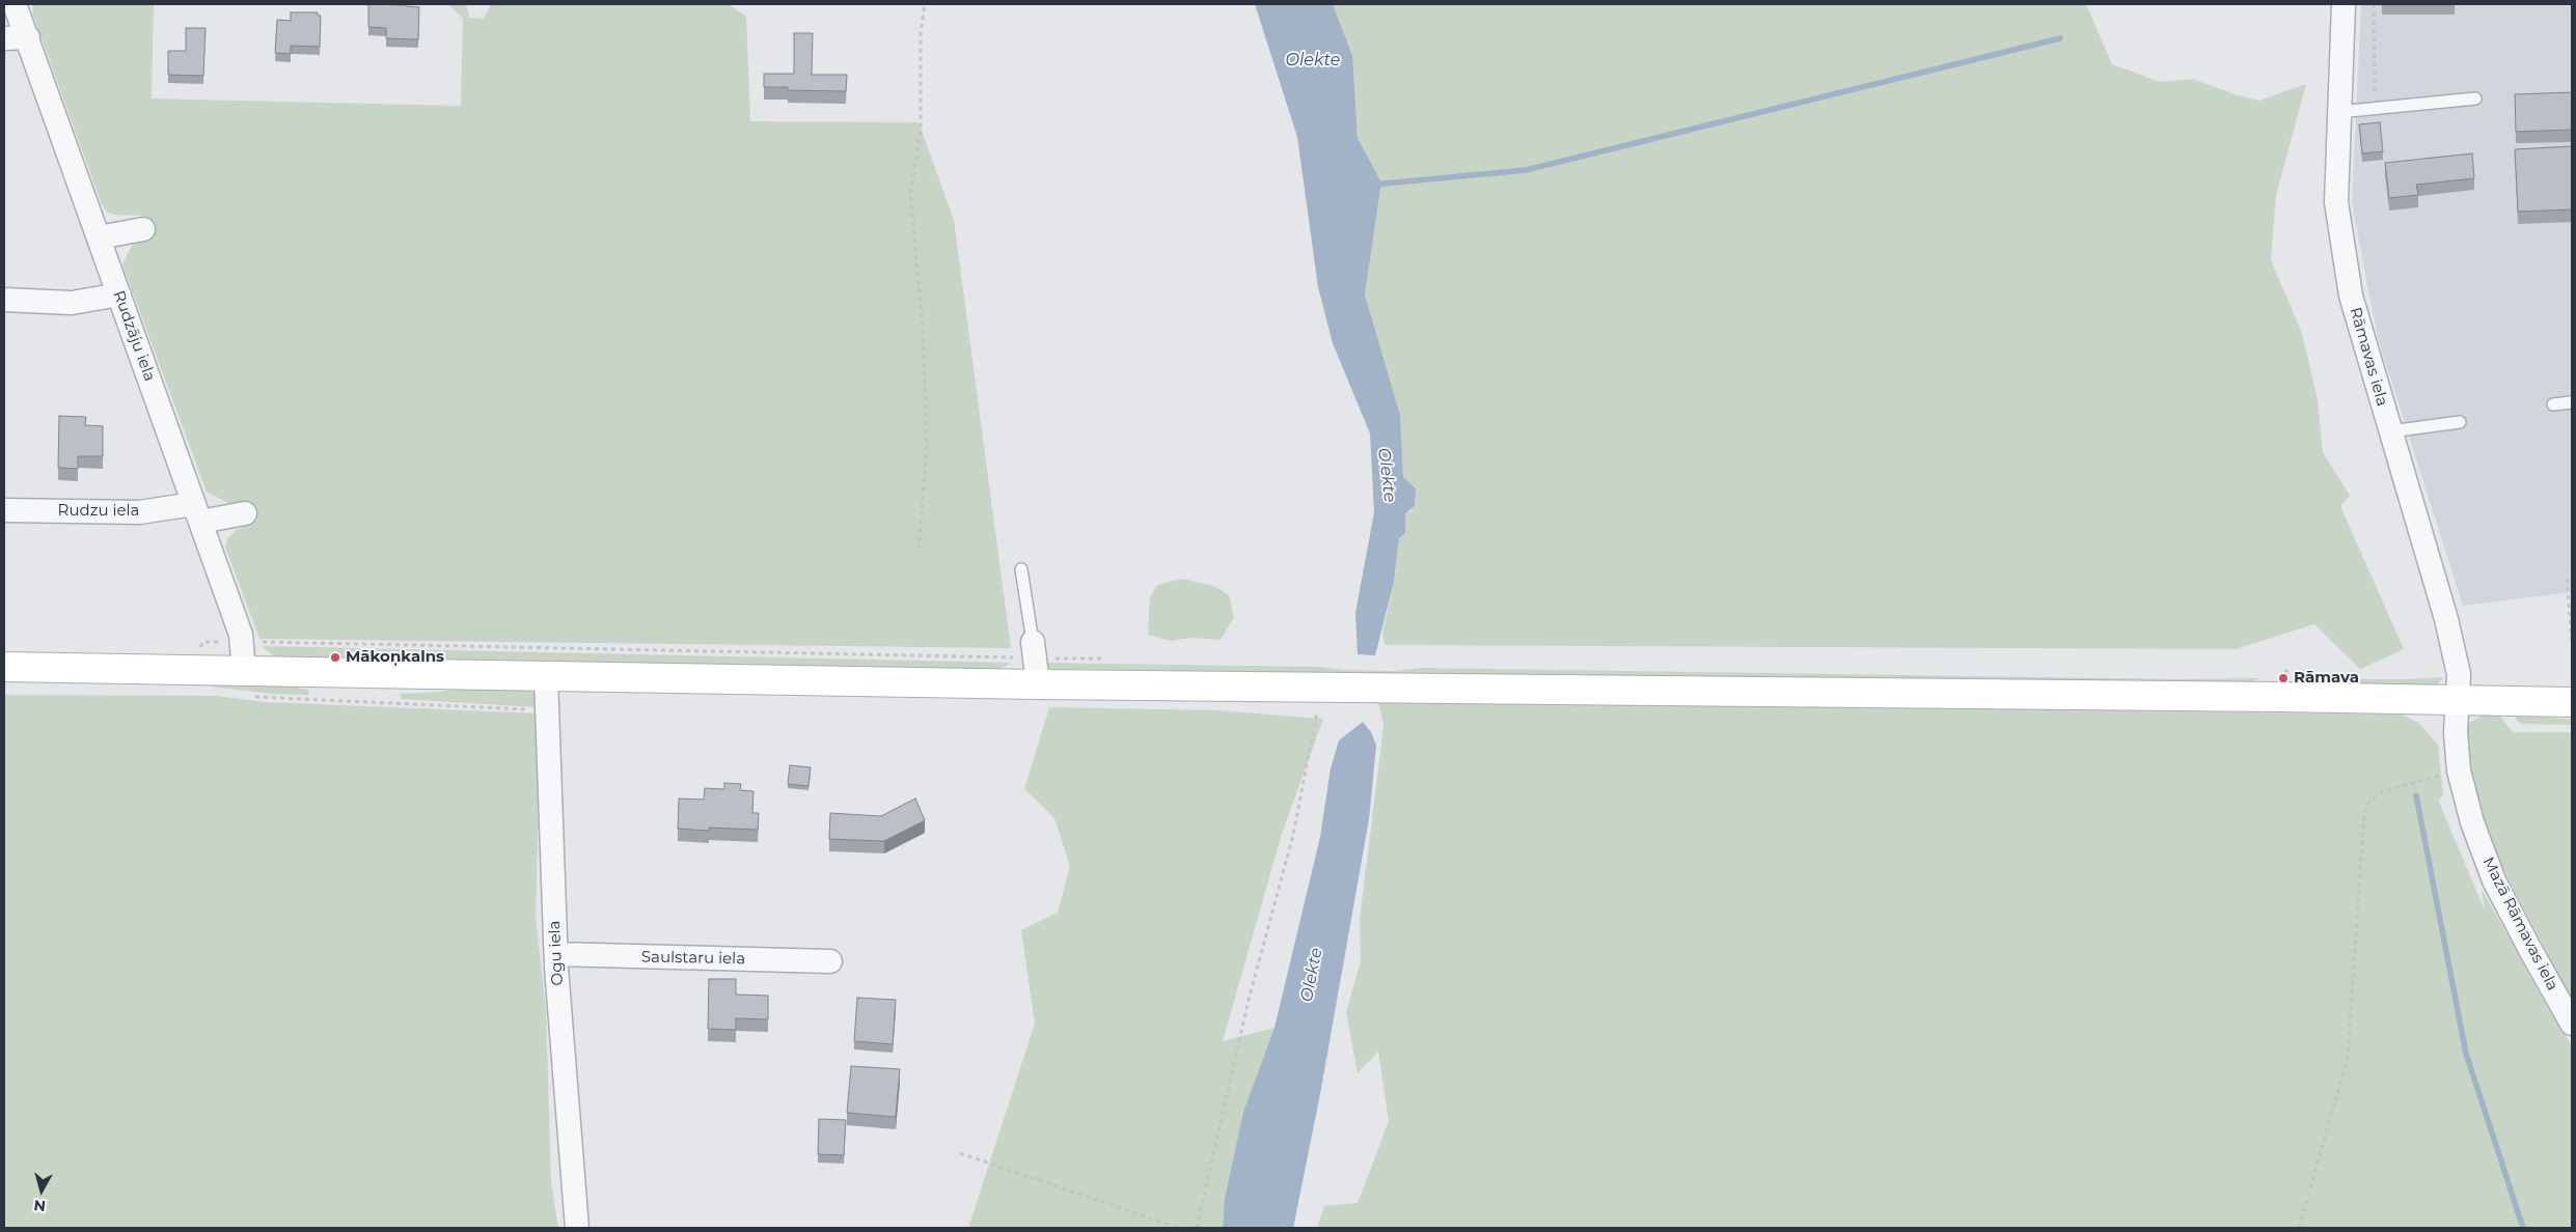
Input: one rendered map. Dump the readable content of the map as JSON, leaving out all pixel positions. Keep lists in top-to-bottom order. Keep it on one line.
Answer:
{"streets":{"street":["Rudzāju iela","Rāmavas iela","Rudzu iela","Mazā Rāmavas iela","Ogu iela","Saulstaru iela"]},"crossings":[["Rudzāju iela","Rudzu iela"],["Rāmavas iela","Mazā Rāmavas iela"],["Ogu iela","Saulstaru iela"]],"water":["Olekte"],"places":["Mākoņkalns","Rāmava"],"north":"bottom"}
